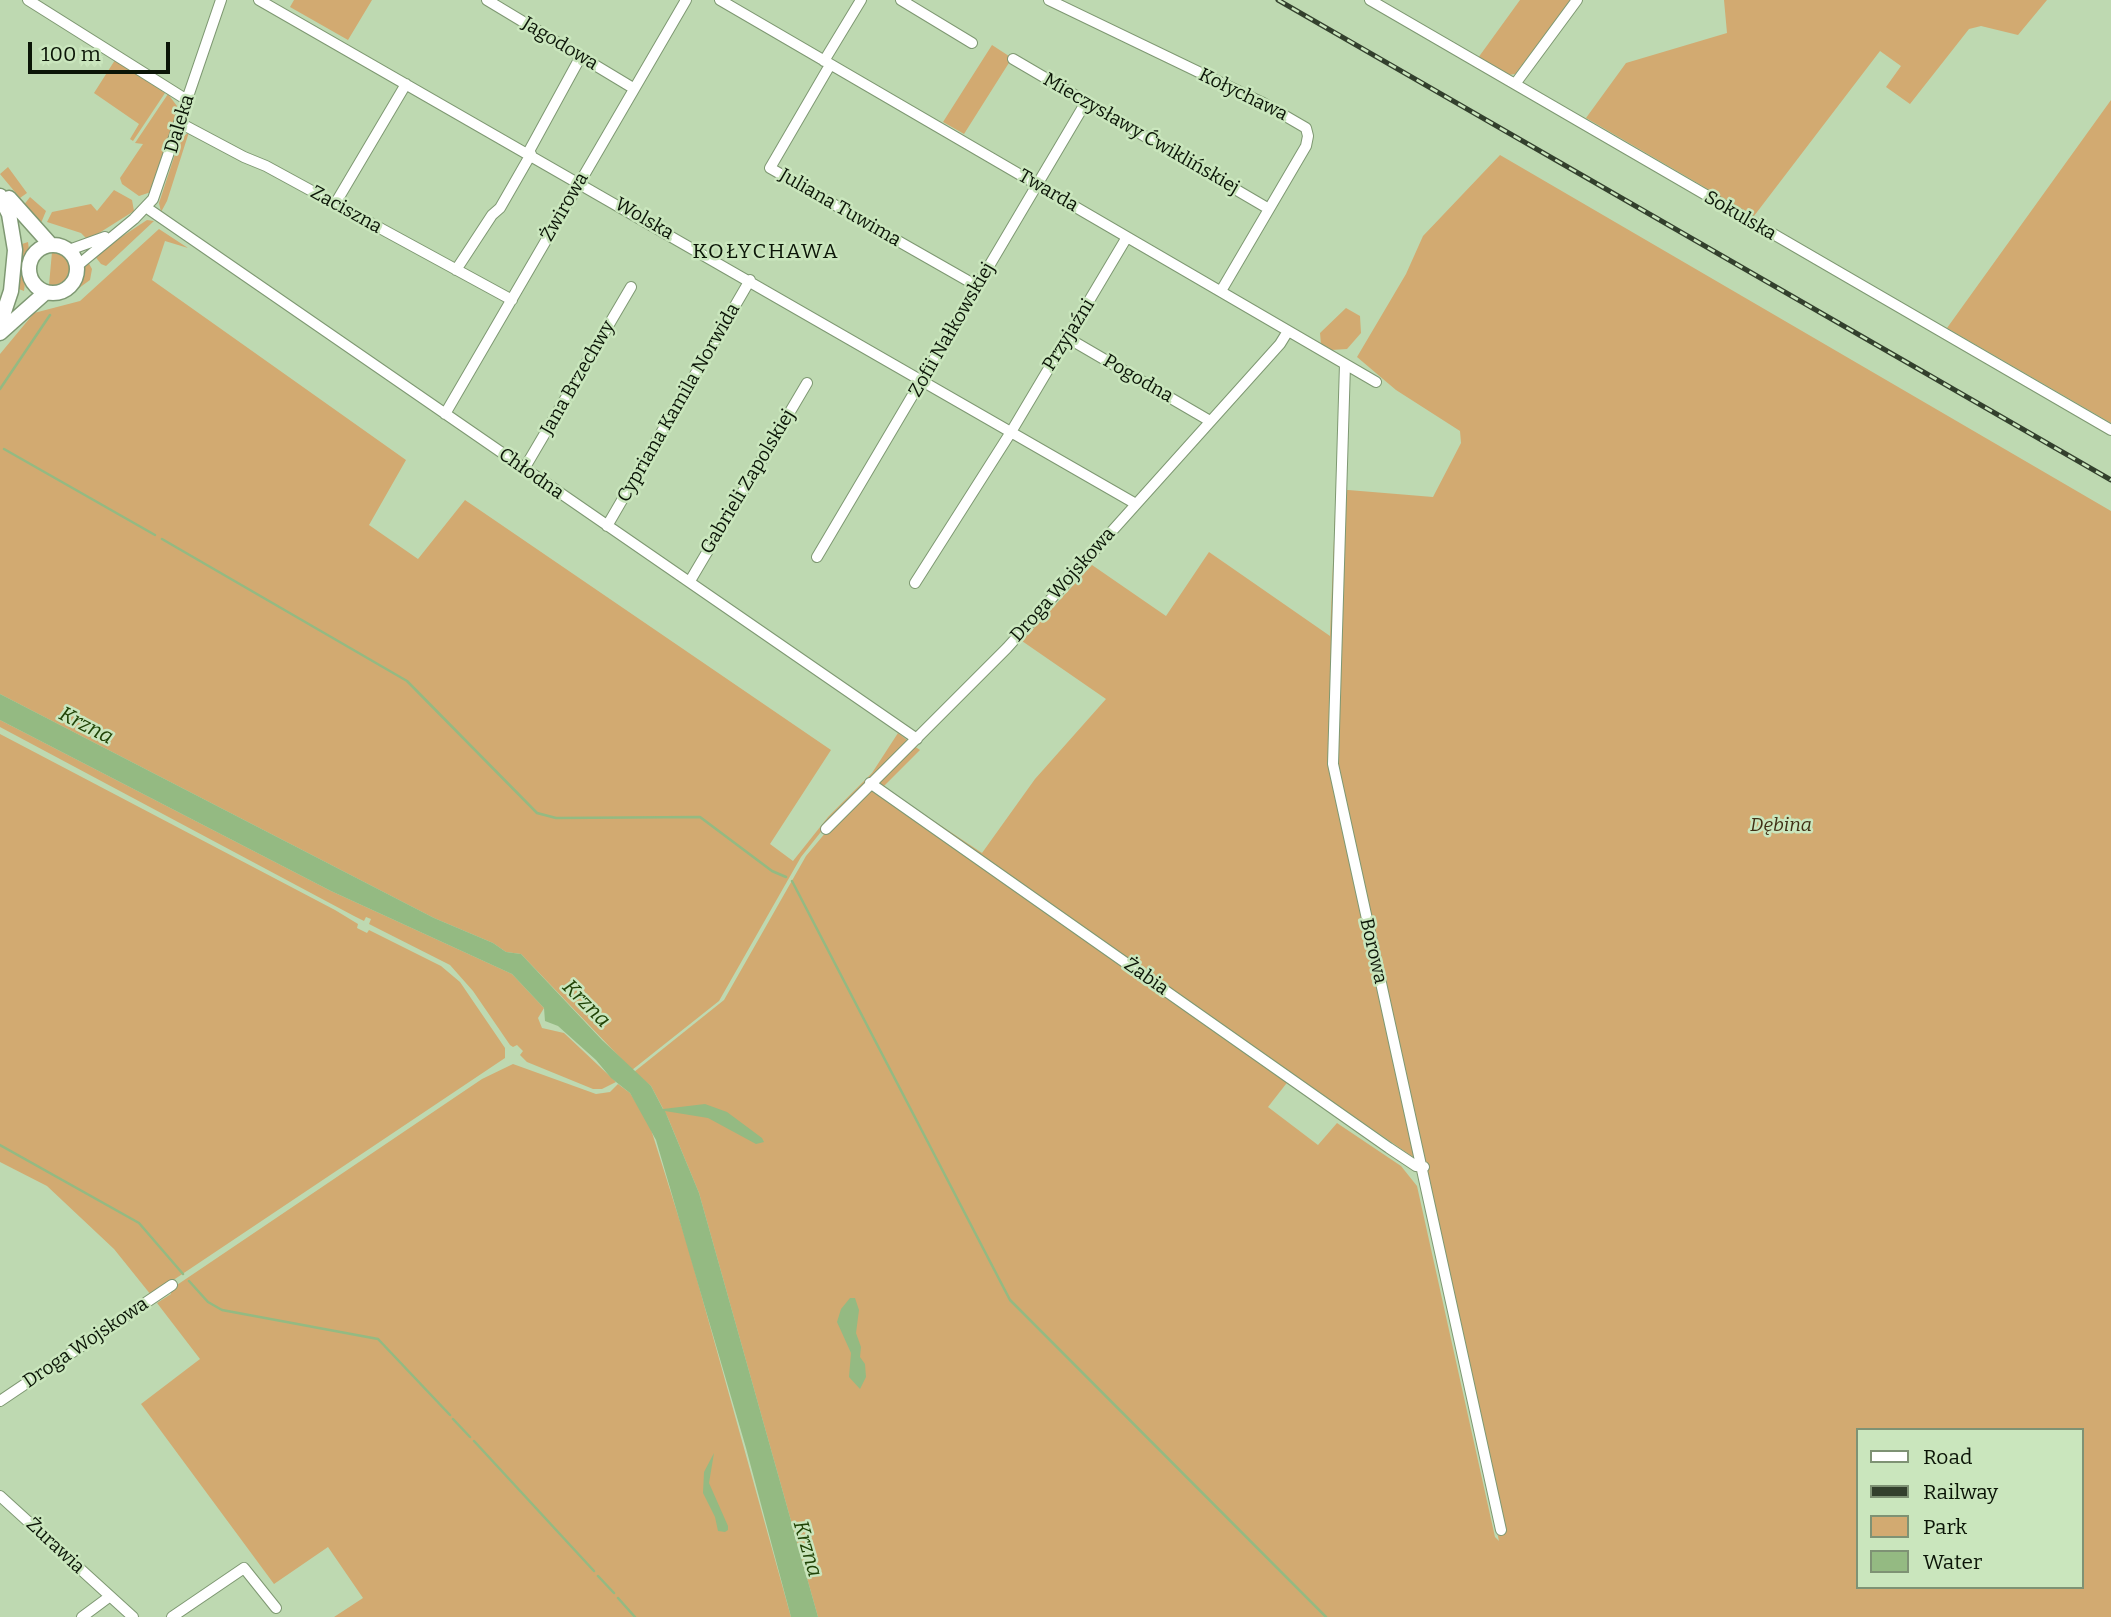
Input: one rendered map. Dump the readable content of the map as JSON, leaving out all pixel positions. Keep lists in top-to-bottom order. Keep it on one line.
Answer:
{"streets":{"street":["Jagodowa","Kołychawa","Daleka","Mieczysławy Ćwiklińskiej","Twarda","Żwirowa","Juliana Tuwima","Zaciszna","Sokulska","Wolska","Zofii Nałkowskiej","Przyjaźni","Jana Brzechwy","Pogodna","Cypriana Kamila Norwida","Chłodna","Gabrieli Zapolskiej","Droga Wojskowa","Borowa","Żabia","Żurawia"]},"crossings":[["Jagodowa","Żwirowa"],["Kołychawa","Mieczysławy Ćwiklińskiej"],["Kołychawa","Twarda"],["Daleka","Zaciszna"],["Daleka","Chłodna"],["Mieczysławy Ćwiklińskiej","Zofii Nałkowskiej"],["Twarda","Juliana Tuwima"],["Twarda","Zofii Nałkowskiej"],["Twarda","Przyjaźni"],["Twarda","Droga Wojskowa"],["Twarda","Borowa"],["Żwirowa","Zaciszna"],["Żwirowa","Wolska"],["Żwirowa","Chłodna"],["Juliana Tuwima","Zofii Nałkowskiej"],["Wolska","Zofii Nałkowskiej"],["Wolska","Przyjaźni"],["Wolska","Cypriana Kamila Norwida"],["Wolska","Droga Wojskowa"],["Przyjaźni","Pogodna"],["Jana Brzechwy","Chłodna"],["Pogodna","Droga Wojskowa"],["Cypriana Kamila Norwida","Chłodna"],["Chłodna","Gabrieli Zapolskiej"],["Chłodna","Droga Wojskowa"],["Droga Wojskowa","Żabia"],["Borowa","Żabia"]],"districts":["KOŁYCHAWA"],"water":["Krzna"],"parks":["Dębina"],"legend":["Road","Railway","Park","Water"],"scale_bar":"100 m"}
